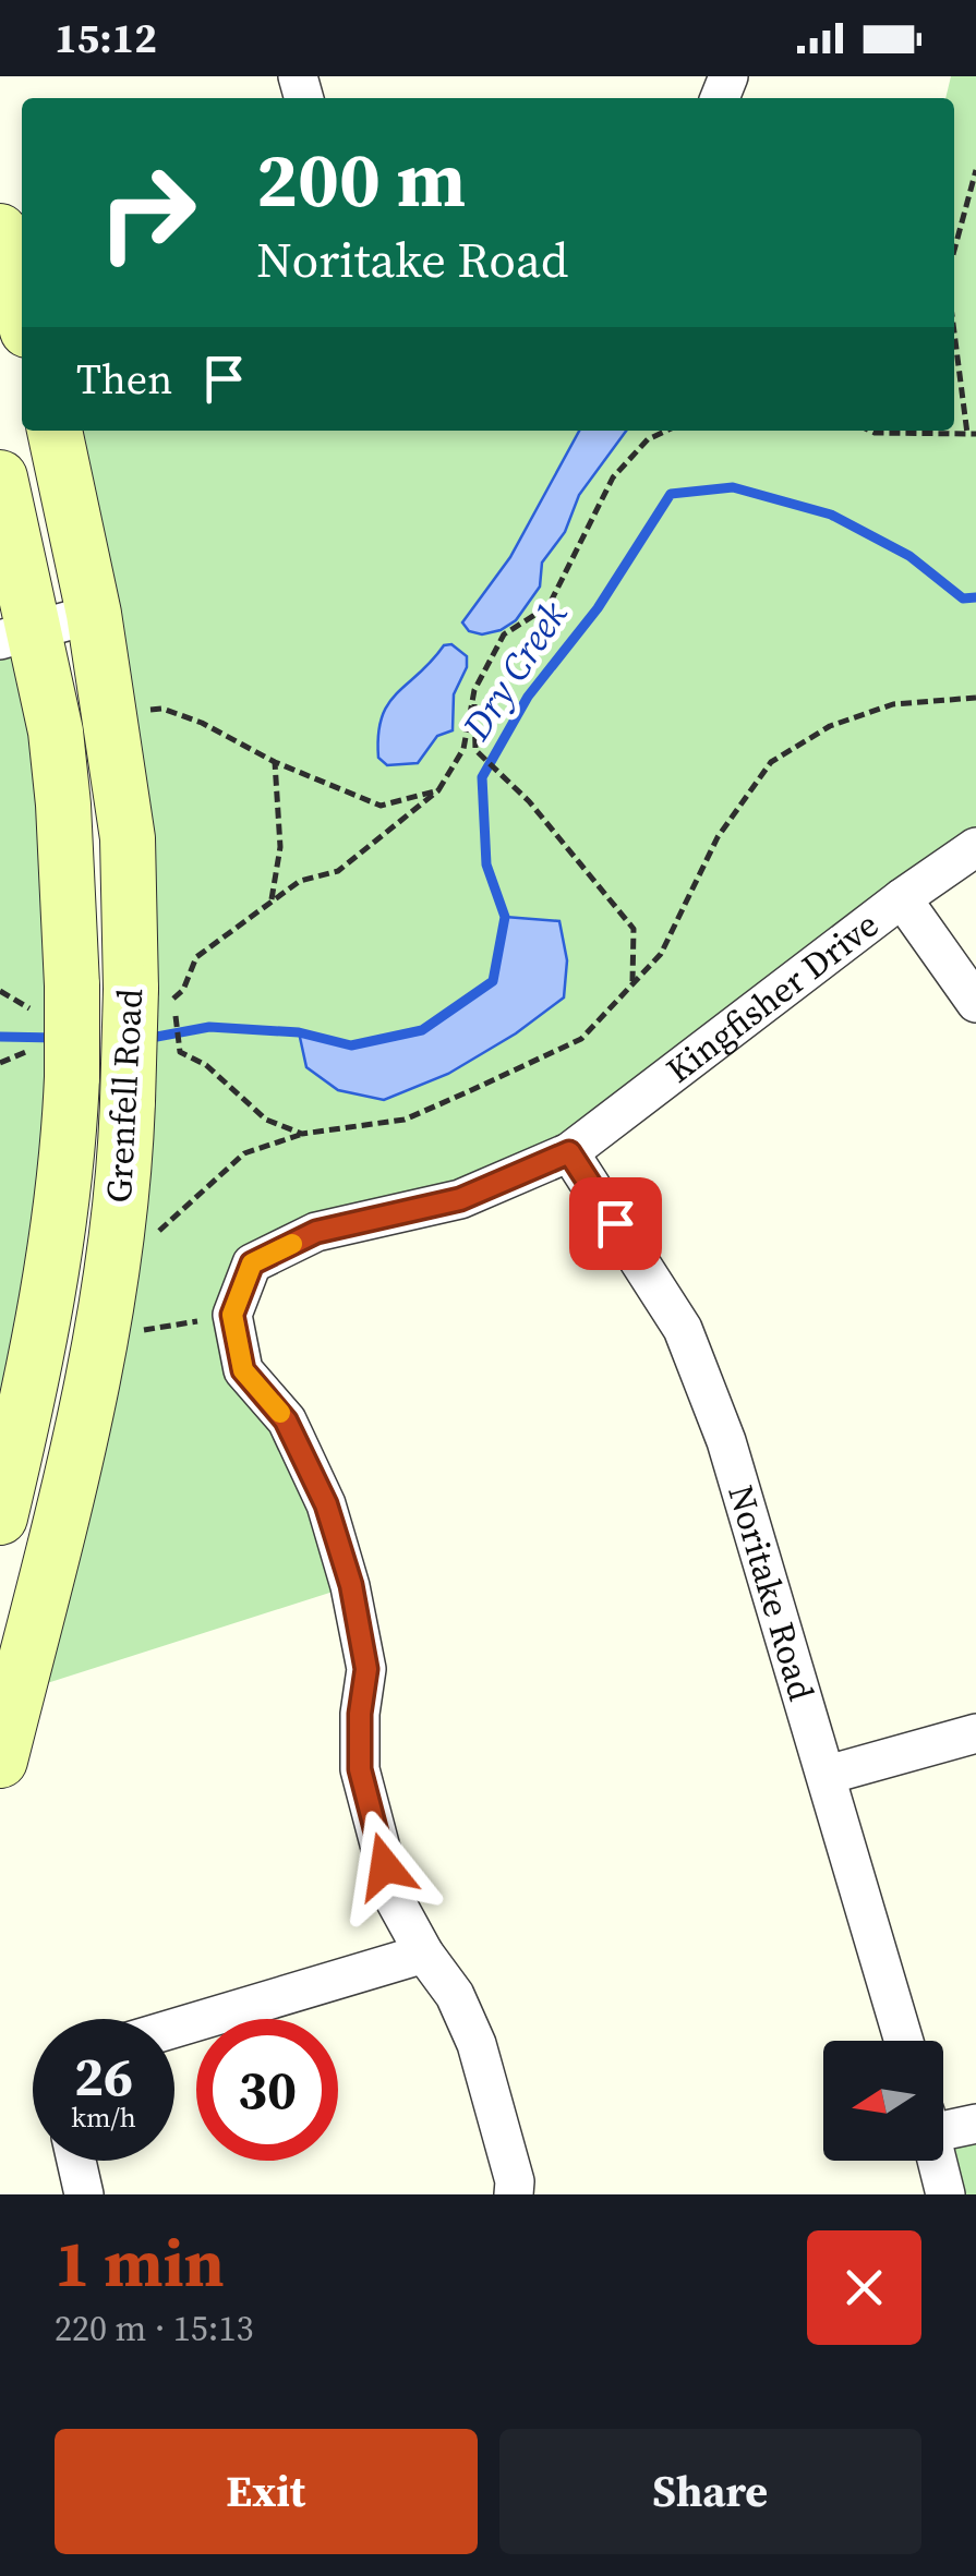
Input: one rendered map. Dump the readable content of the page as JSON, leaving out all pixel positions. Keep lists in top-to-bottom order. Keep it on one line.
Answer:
{"streets":{"main road":["Grenfell Road"],"street":["Kingfisher Drive","Noritake Road"]},"crossings":[["Kingfisher Drive","Noritake Road"]],"water":["Dry Creek"],"north":"left","page":{"status":"15:12","turn":["200 m","Noritake Road"],"then":"Then","speed":"26 km/h","limit":"30","heading":["1 min","220 m · 15:13"],"buttons":["Exit","Share"]}}
